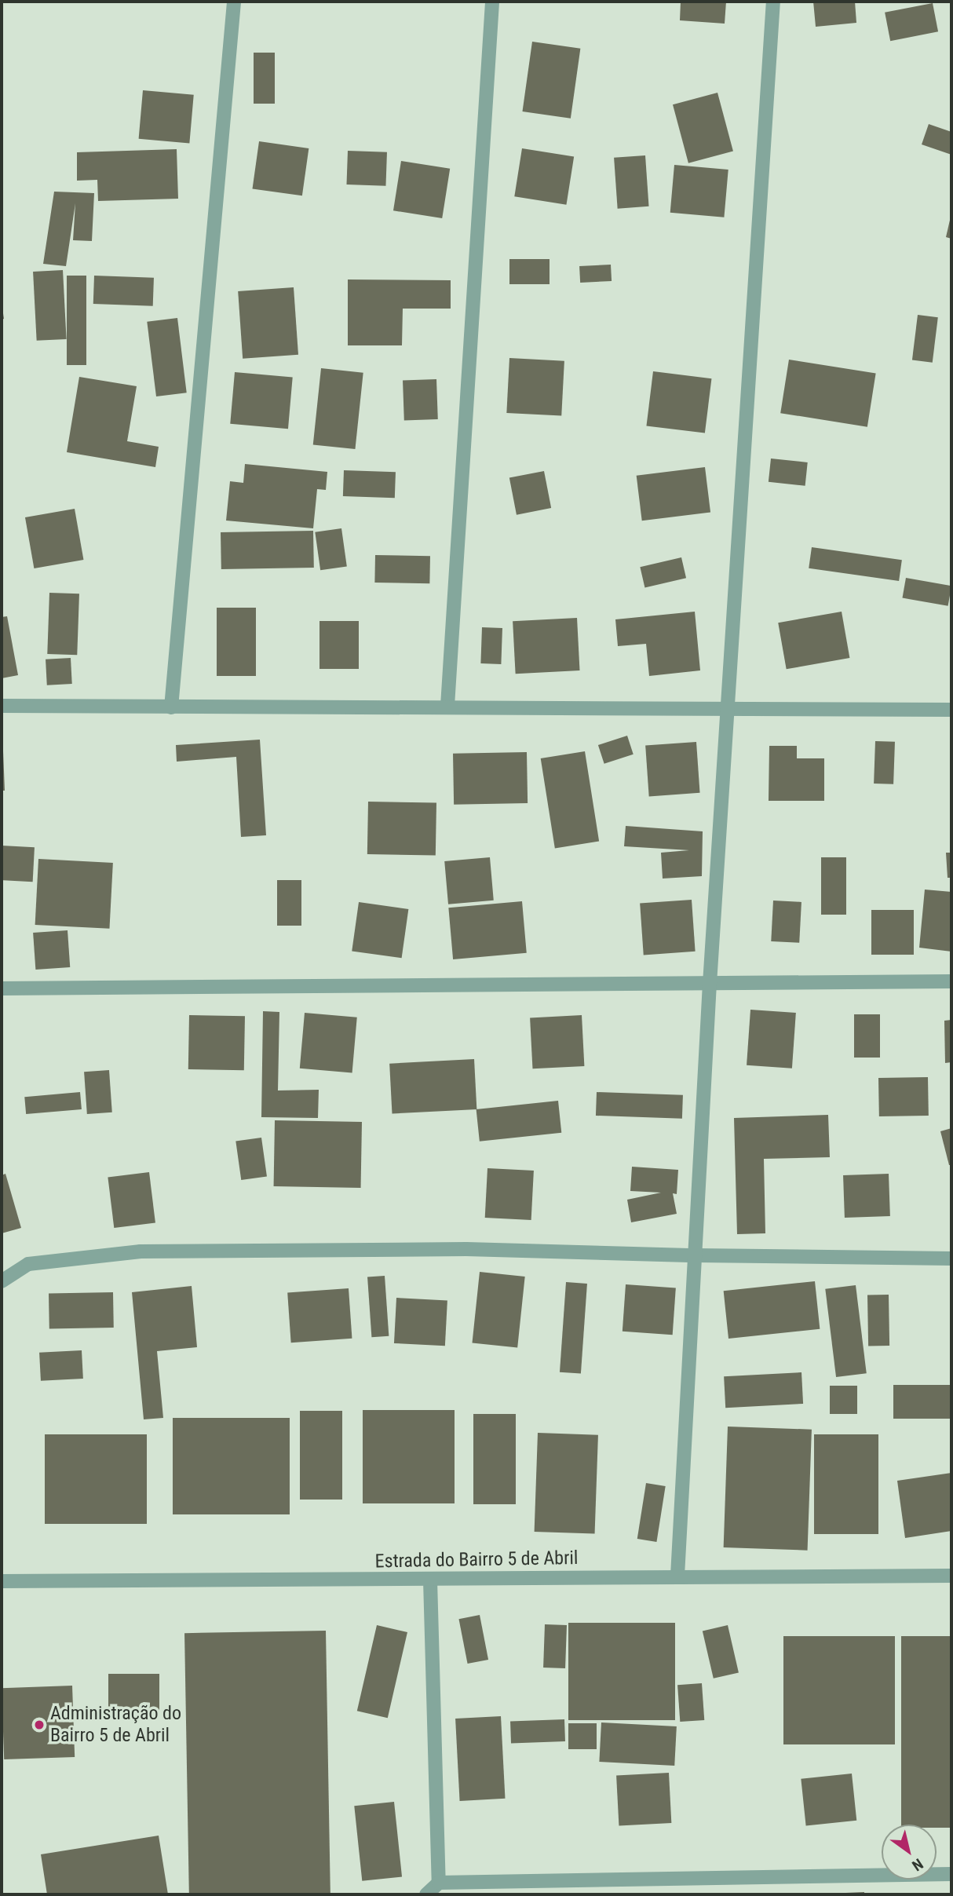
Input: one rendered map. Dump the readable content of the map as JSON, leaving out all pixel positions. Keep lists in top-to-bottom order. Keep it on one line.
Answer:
{"streets":{"street":["Estrada do Bairro 5 de Abril"]},"places":["Administração do Bairro 5 de Abril"],"north":"bottom right"}
